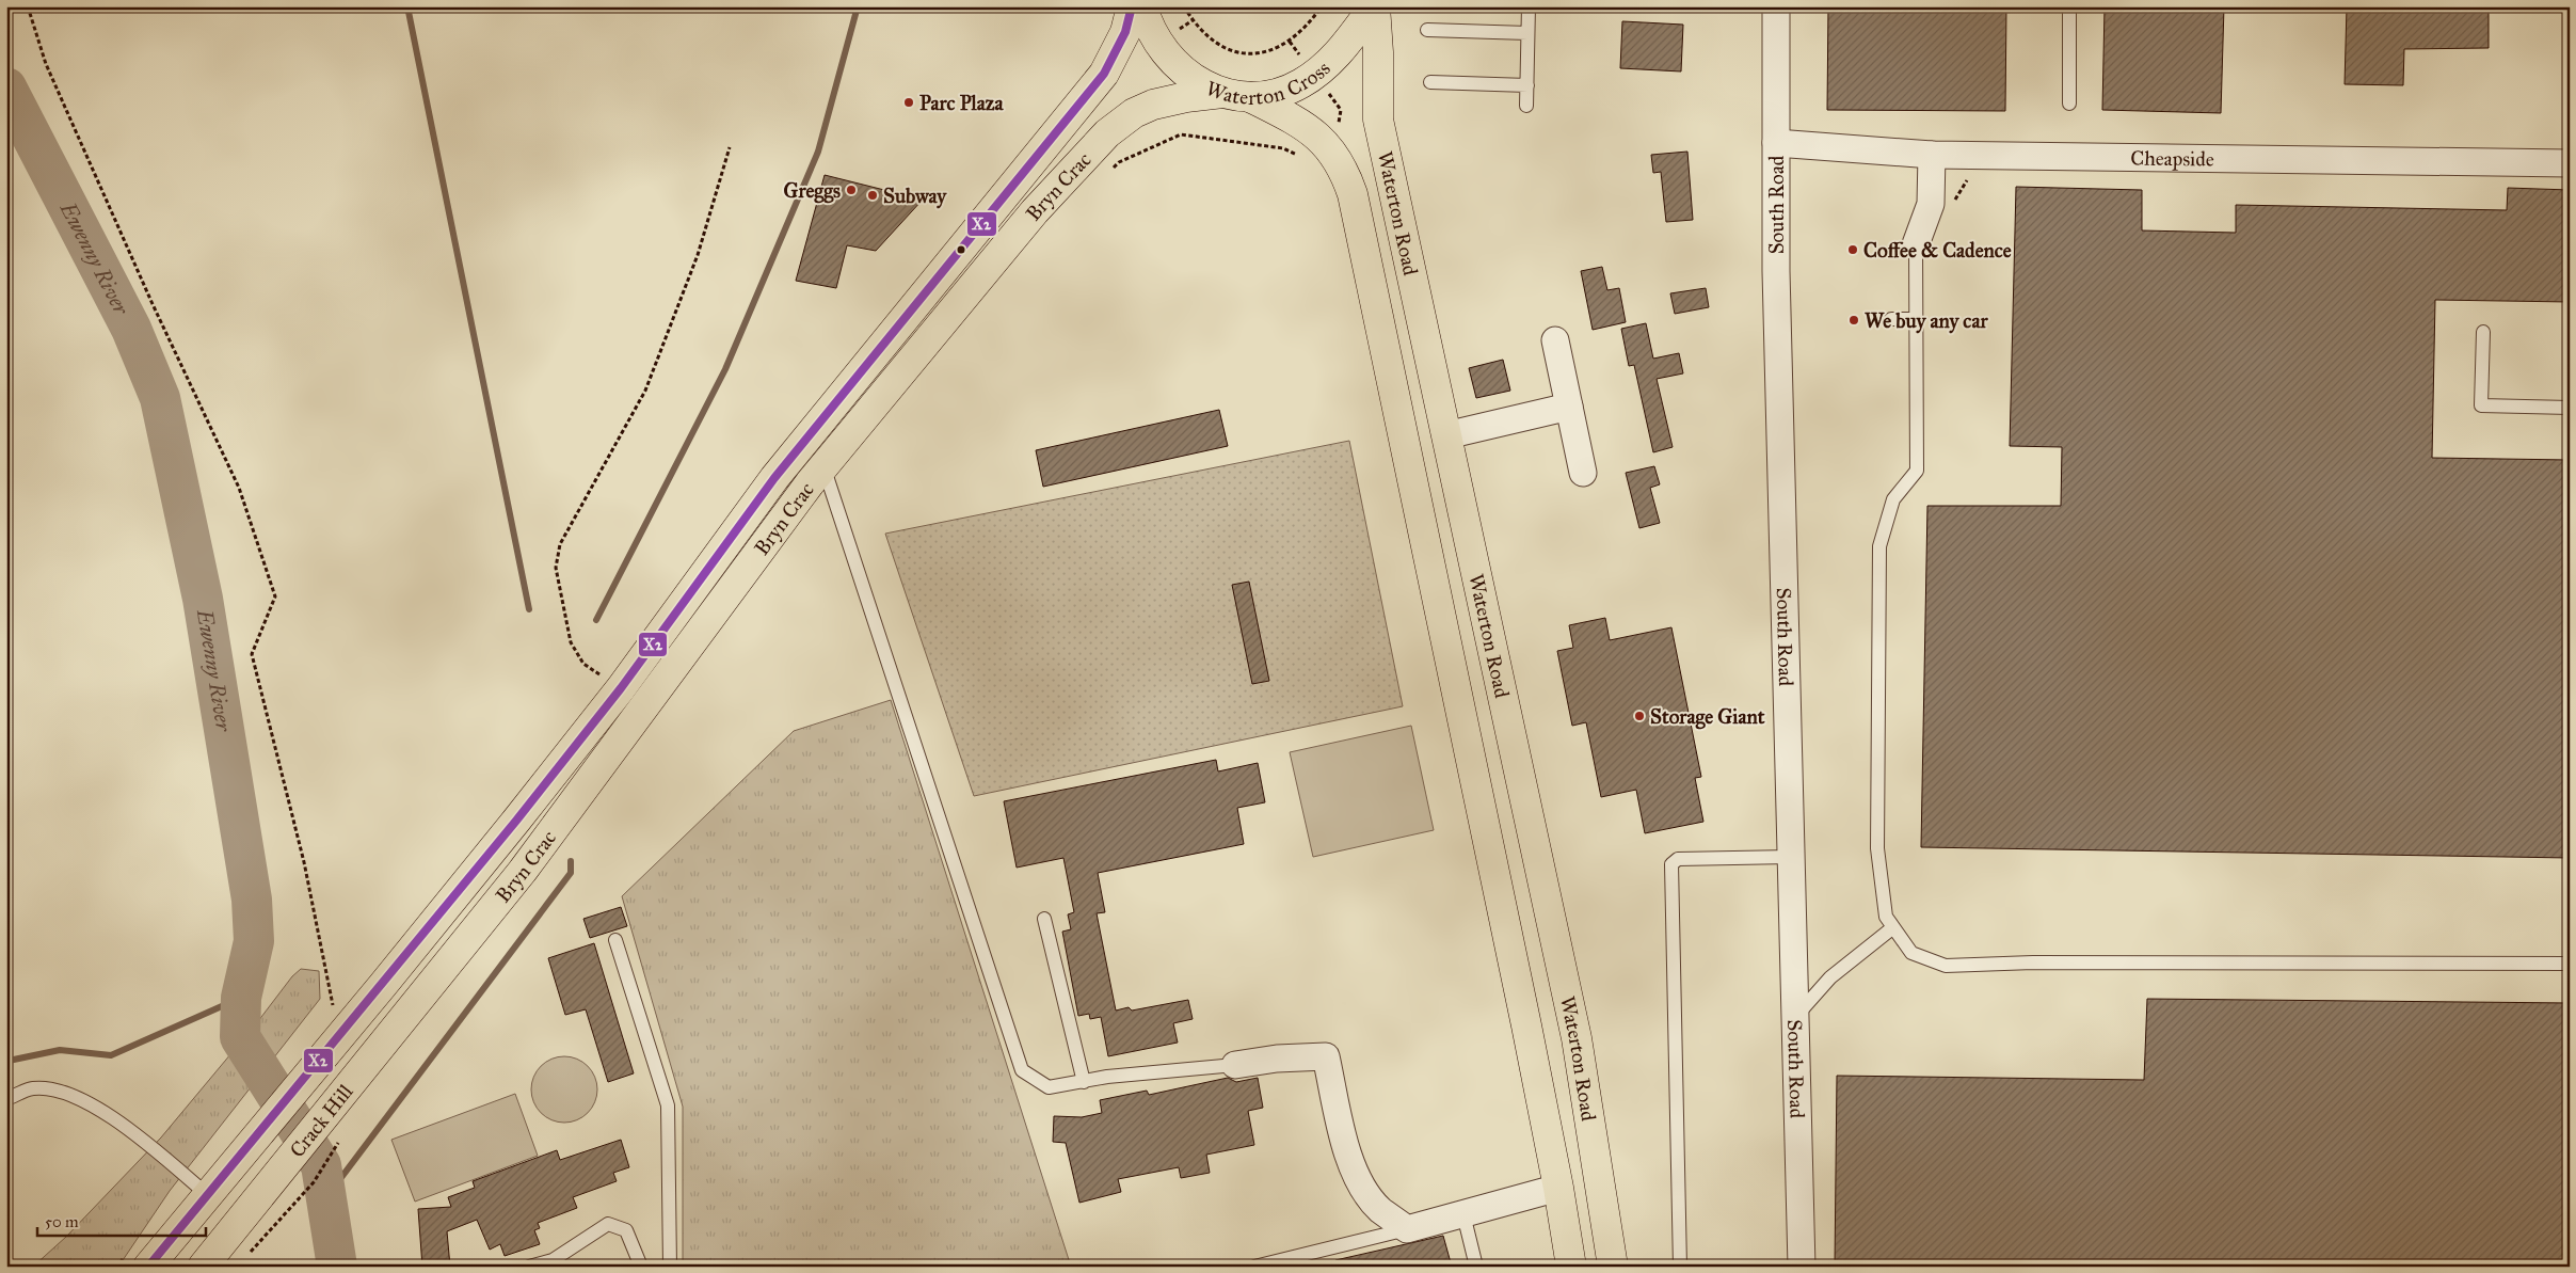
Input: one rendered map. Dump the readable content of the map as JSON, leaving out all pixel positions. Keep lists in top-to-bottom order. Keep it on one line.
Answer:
{"streets":{"main road":["Waterton Cross","Bryn Crac","Waterton Road","Crack Hill"],"street":["Cheapside","South Road"]},"crossings":[["Waterton Cross","Bryn Crac"],["Waterton Cross","Waterton Road"],["Cheapside","South Road"],["Bryn Crac","Waterton Road"],["Bryn Crac","Crack Hill"]],"water":["Ewenny River"],"places":["Parc Plaza","Greggs","Subway","Coffee & Cadence","We buy any car","Storage Giant"],"lines":["transit line X2"],"scale_bar":"50 m"}
